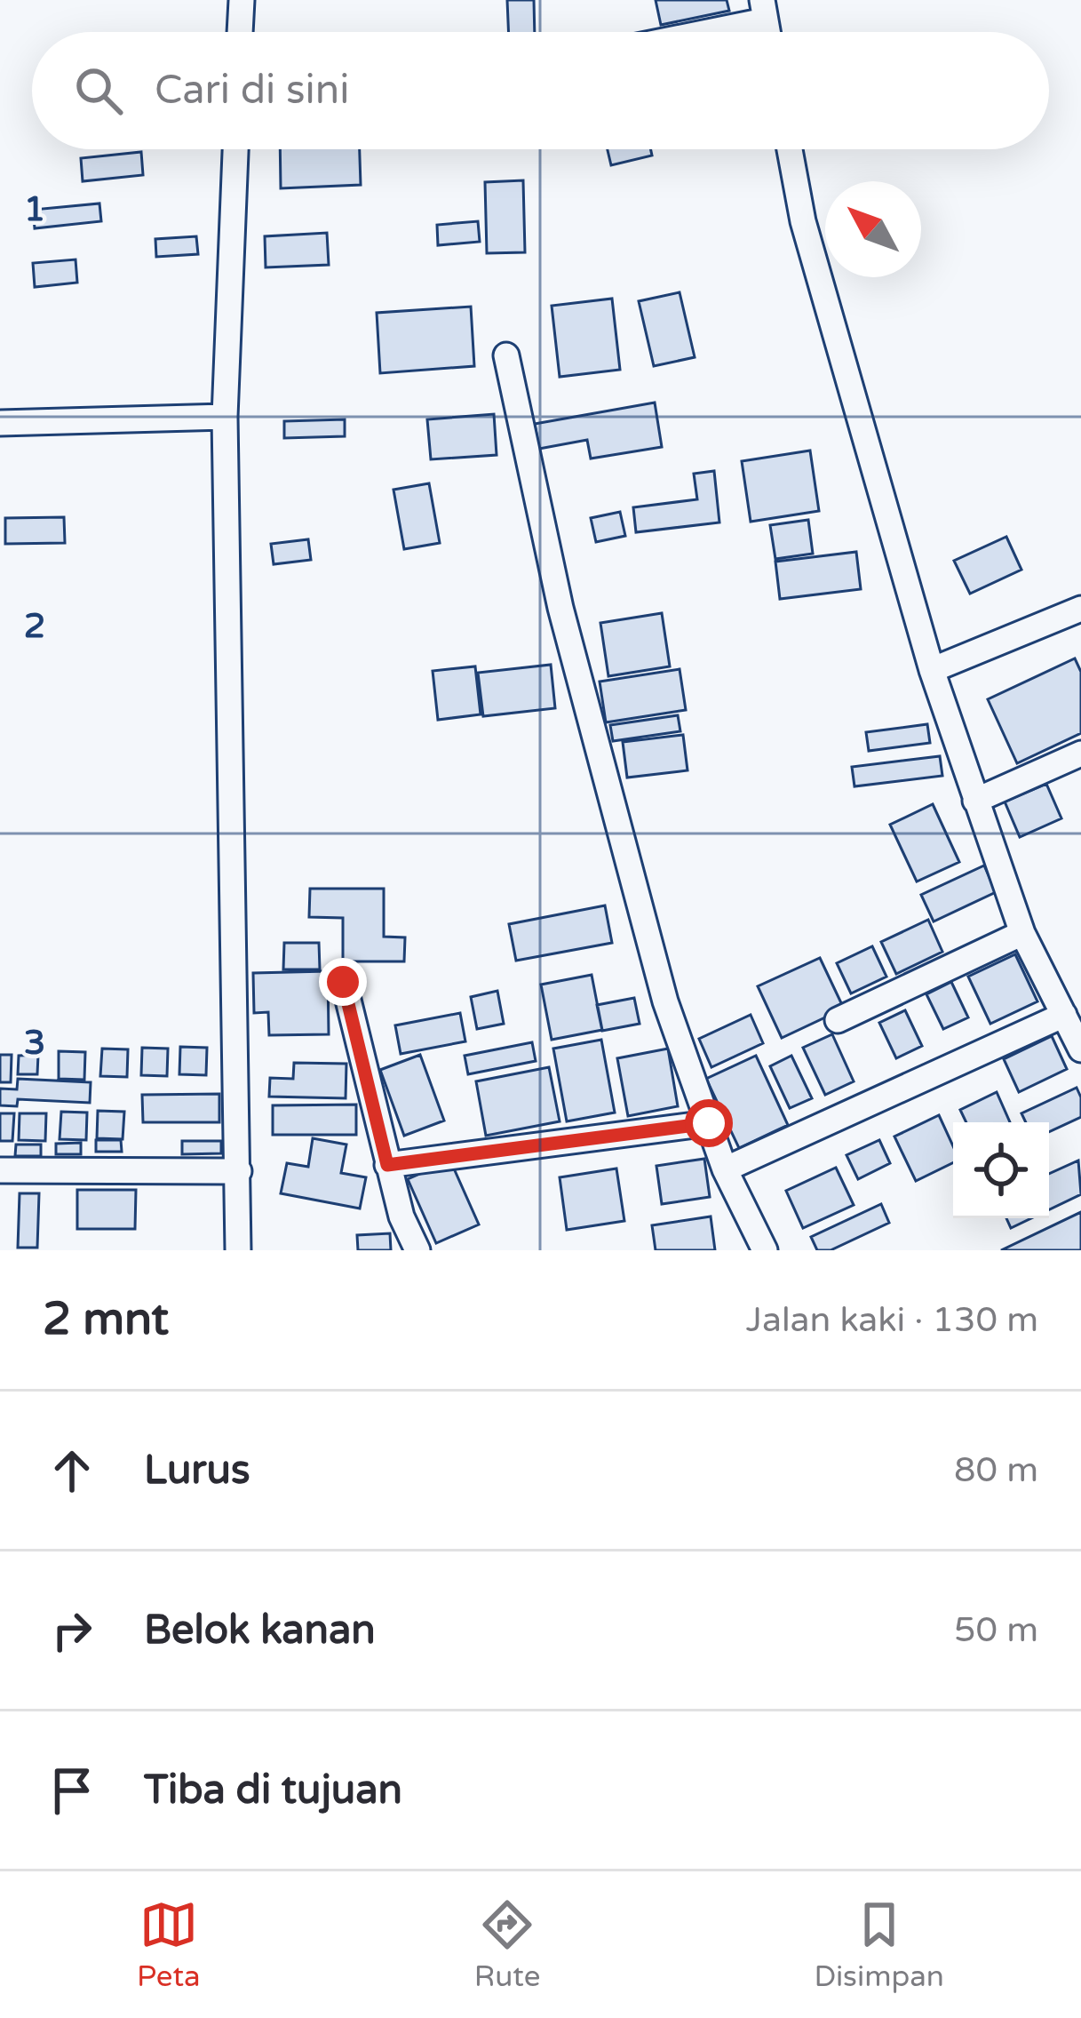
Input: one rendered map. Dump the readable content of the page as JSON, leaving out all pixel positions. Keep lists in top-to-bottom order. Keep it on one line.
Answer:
{"north":"top left","page":{"search":"Cari di sini","heading":["2 mnt","Jalan kaki · 130 m"],"list":[["Lurus","80 m"],["Belok kanan","50 m"],"Tiba di tujuan"],"nav":["Peta","Rute","Disimpan"]},"grid":{"rows":["1","2","3"]}}
